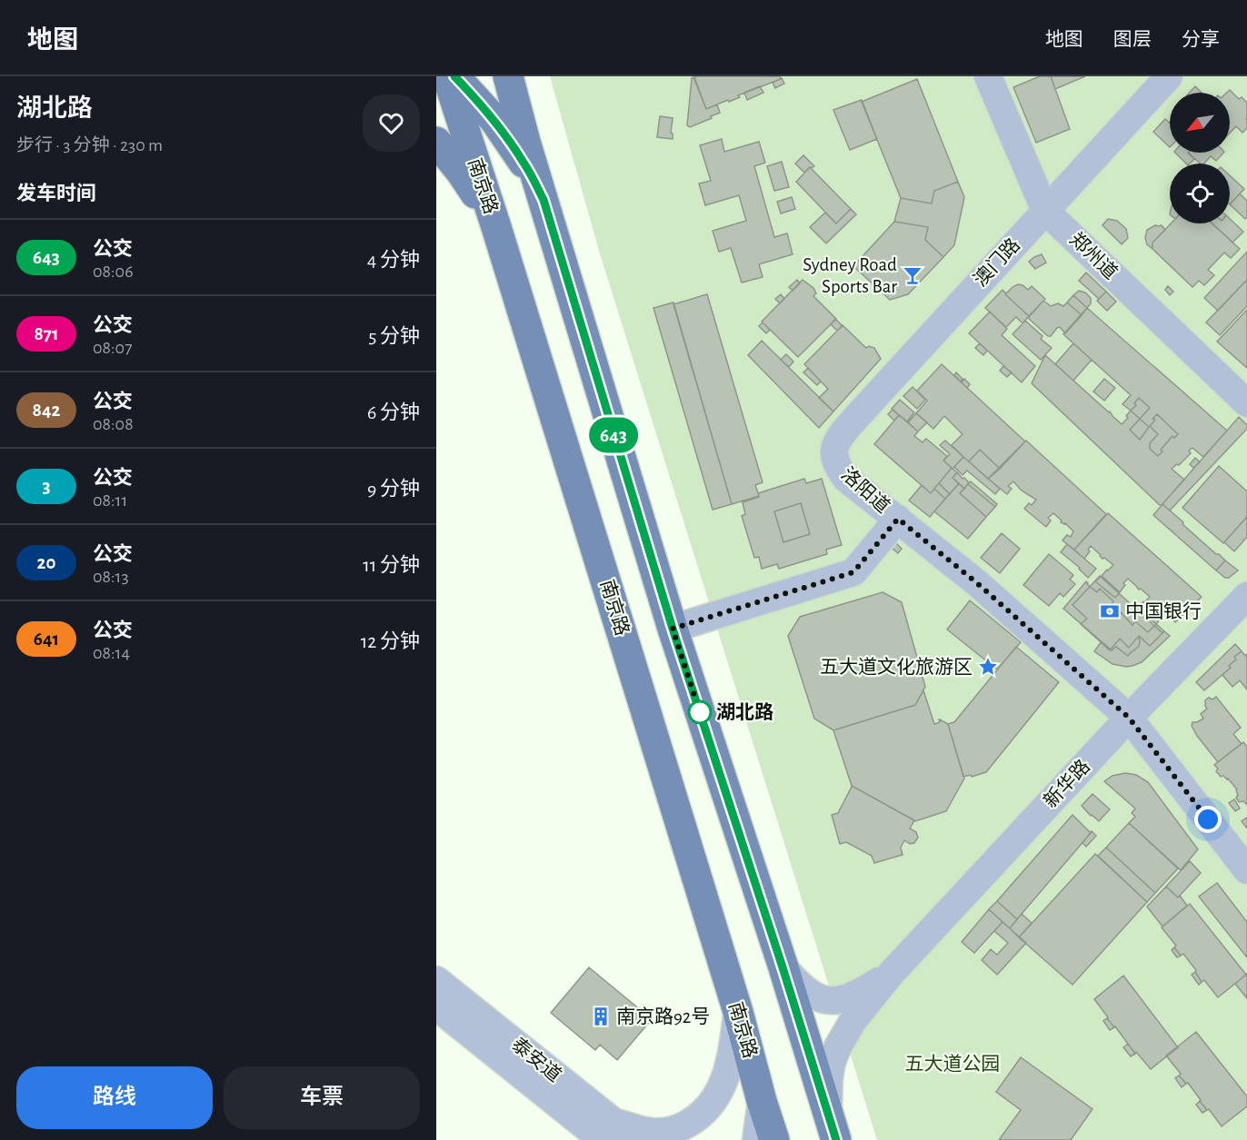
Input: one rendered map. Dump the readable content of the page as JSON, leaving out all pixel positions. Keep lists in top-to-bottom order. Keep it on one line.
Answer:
{"streets":{"main road":["南京路"],"street":["郑州道","澳门路","洛阳道","新华路","泰安道"]},"crossings":[["郑州道","澳门路"],["澳门路","洛阳道"],["洛阳道","新华路"]],"parks":["五大道公园"],"places":{"bar":["Sydney Road Sports Bar"],"bank":["中国银行"],"place":["五大道文化旅游区"],"other":["湖北路"],"building":["南京路92号"]},"lines":["bus line 643"],"north":"bottom left","page":{"header":"地图","nav":["地图","图层","分享"],"heading":[["湖北路","步行 · 3 分钟 · 230 m"],"发车时间"],"on_map":"643","list":[{"mark":"643","name":"公交","note":"08:06","value":"4 分钟"},{"mark":"871","name":"公交","note":"08:07","value":"5 分钟"},{"mark":"842","name":"公交","note":"08:08","value":"6 分钟"},{"mark":"3","name":"公交","note":"08:11","value":"9 分钟"},{"mark":"20","name":"公交","note":"08:13","value":"11 分钟"},{"mark":"641","name":"公交","note":"08:14","value":"12 分钟"}],"buttons":["路线","车票"]}}
